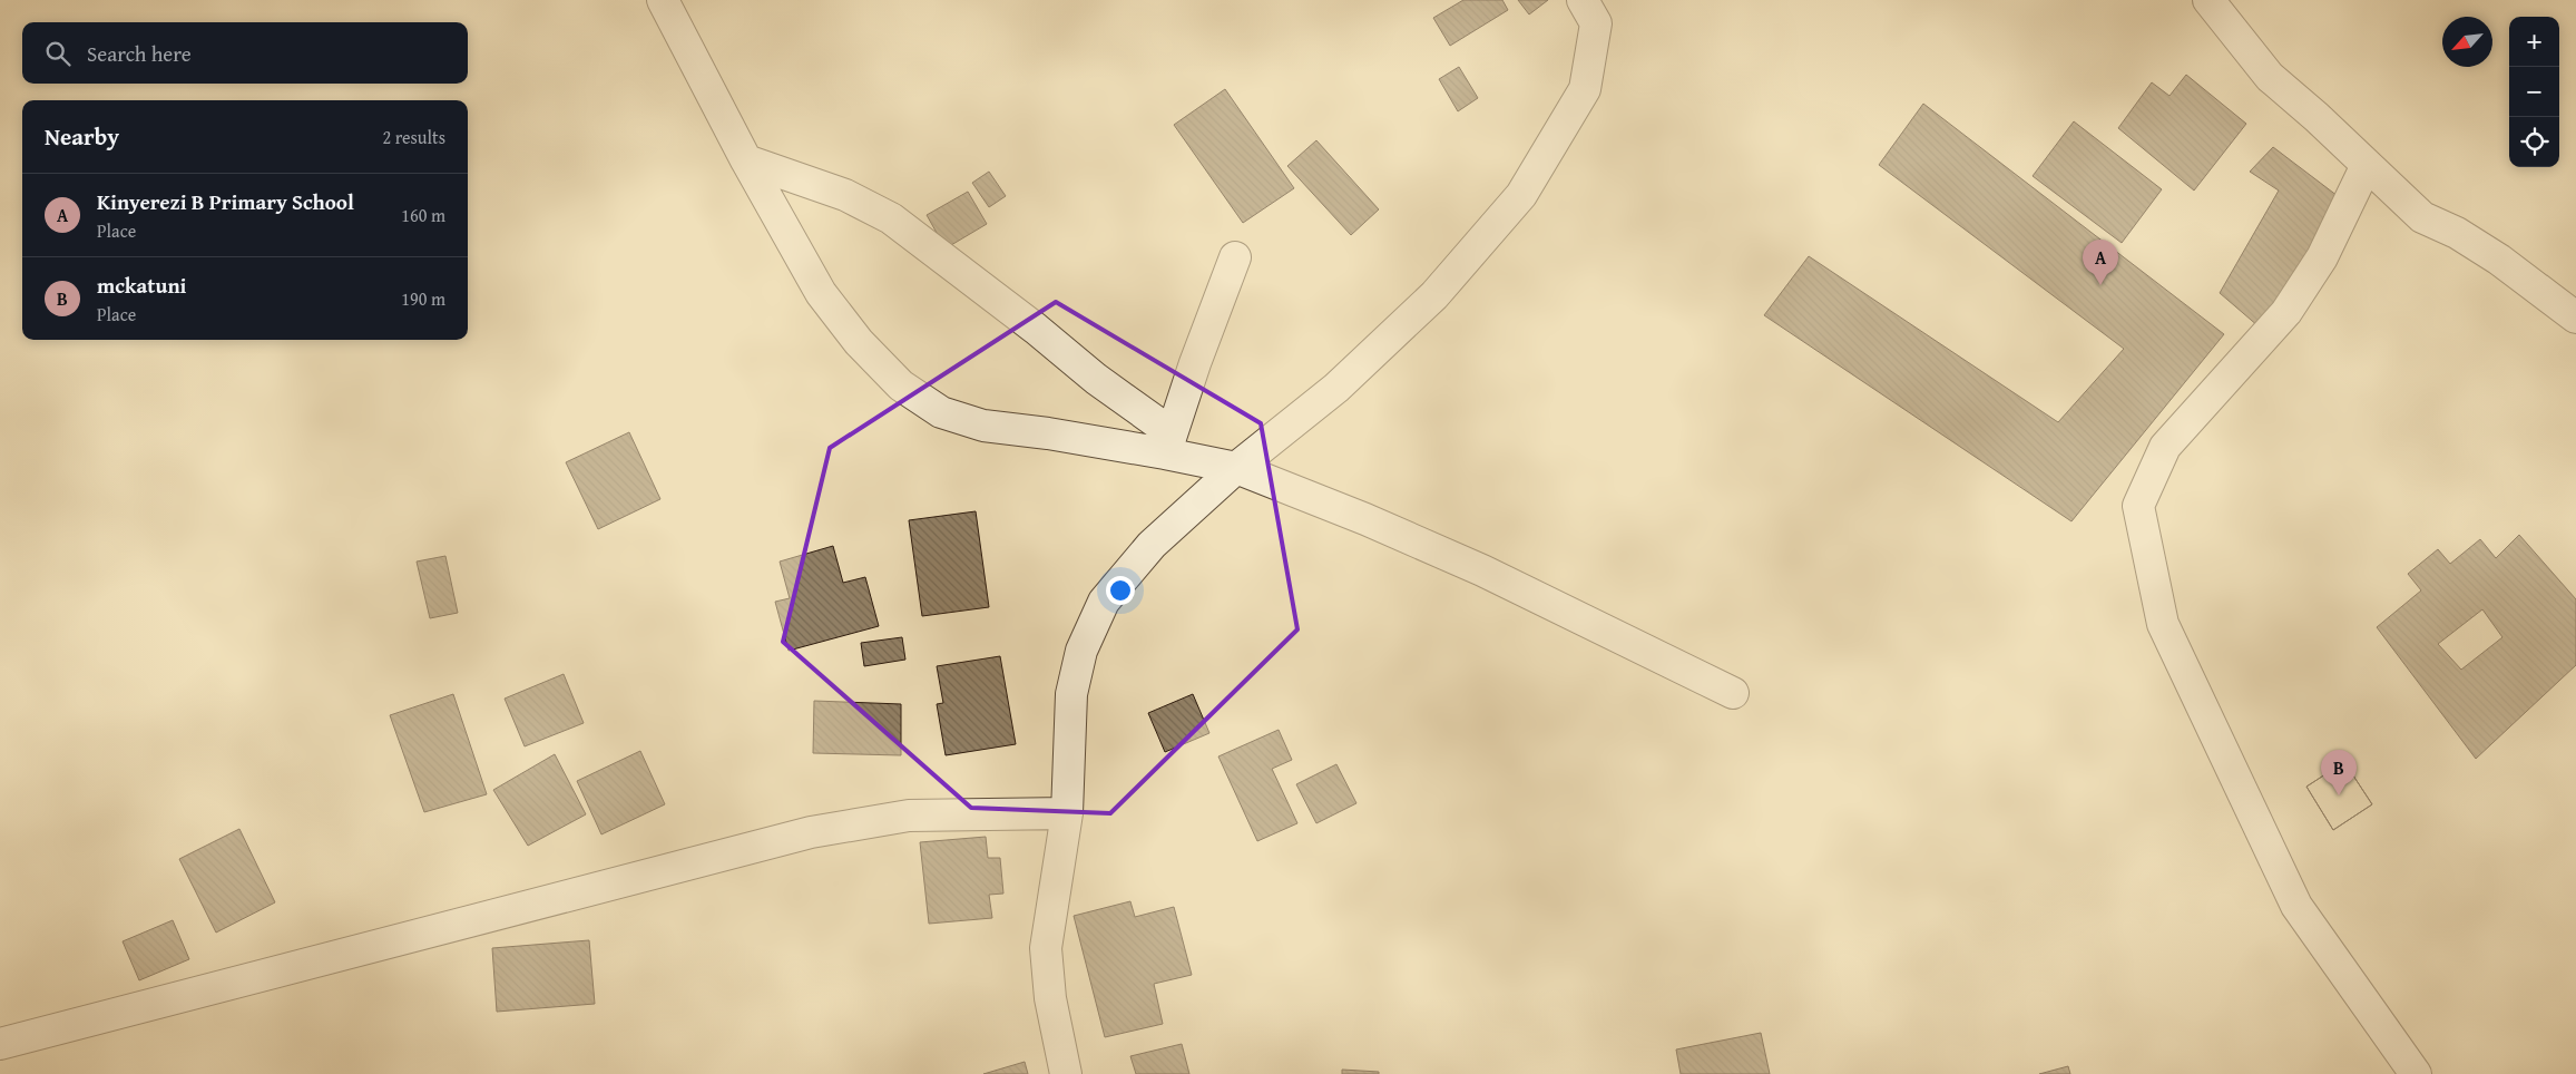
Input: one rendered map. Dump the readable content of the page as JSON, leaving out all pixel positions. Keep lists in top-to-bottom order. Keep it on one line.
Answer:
{"north":"bottom left","page":{"map_buttons":["+","−"],"search":"Search here","heading":["Nearby","2 results"],"list":[{"mark":"A","name":"Kinyerezi B Primary School","note":"Place","value":"160 m"},{"mark":"B","name":"mckatuni","note":"Place","value":"190 m"}],"pins":["A","B"]}}
